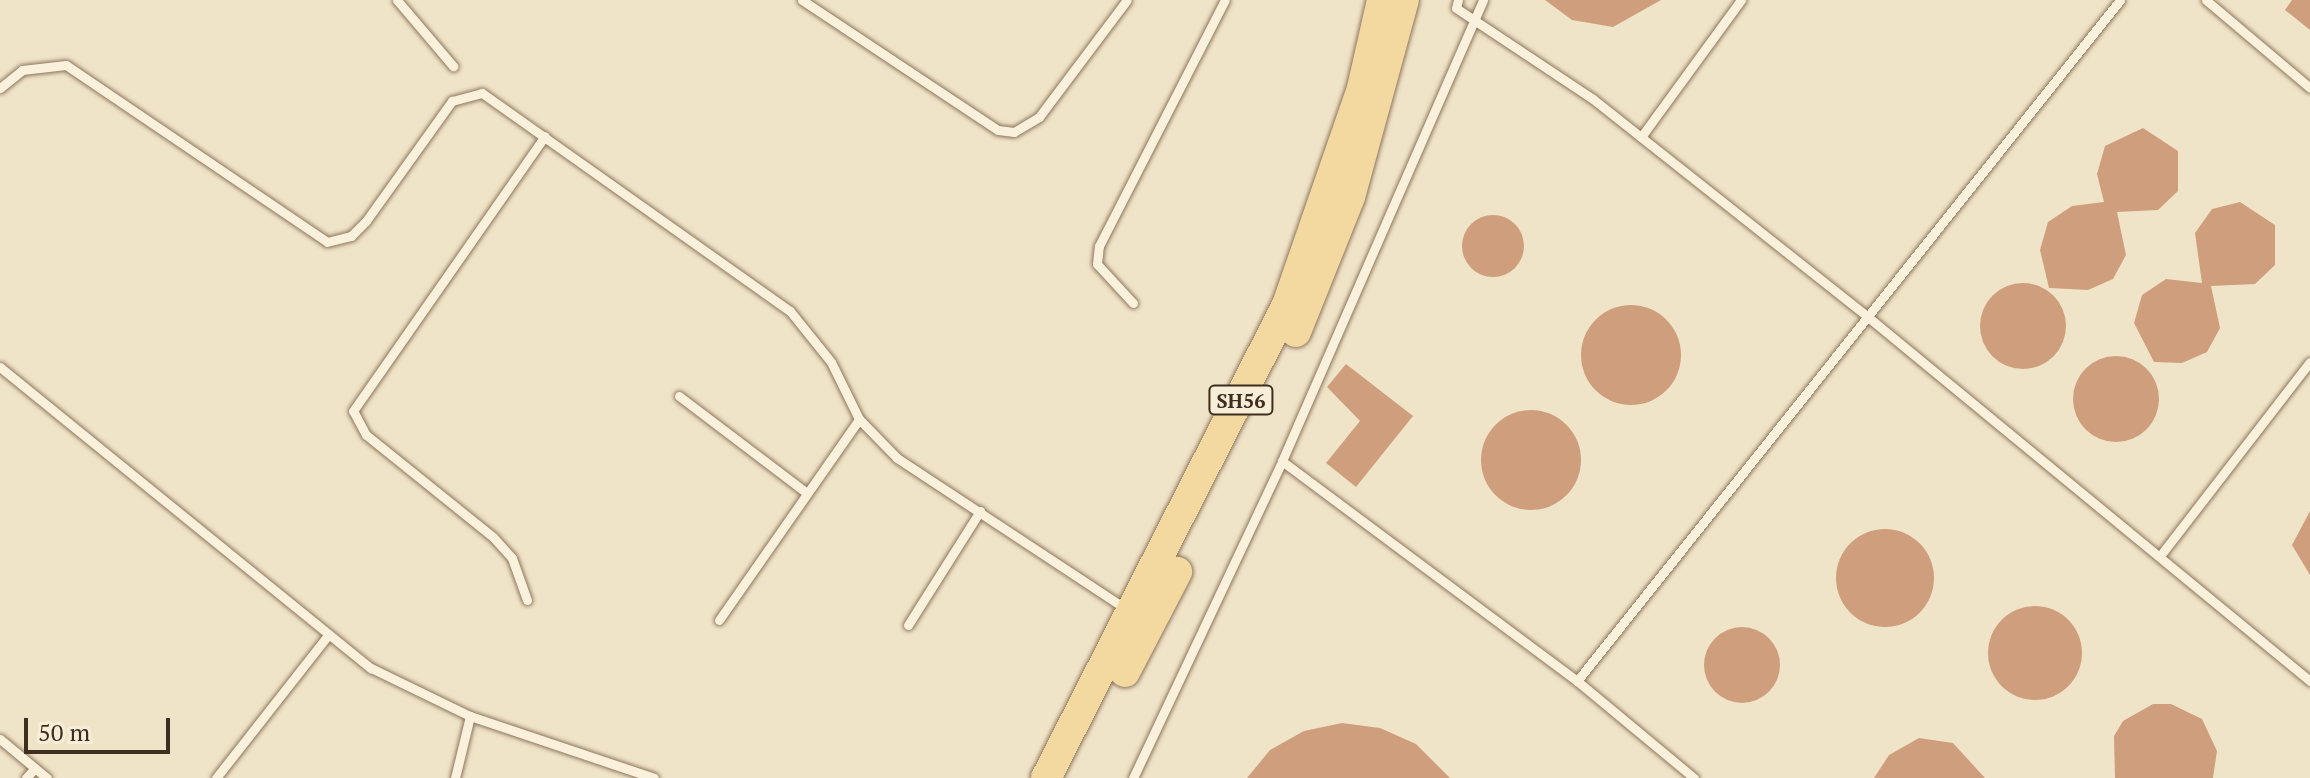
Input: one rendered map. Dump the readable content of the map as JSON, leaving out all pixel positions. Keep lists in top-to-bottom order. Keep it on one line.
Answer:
{"streets":{"main road":["SH56"]},"scale_bar":"50 m"}
